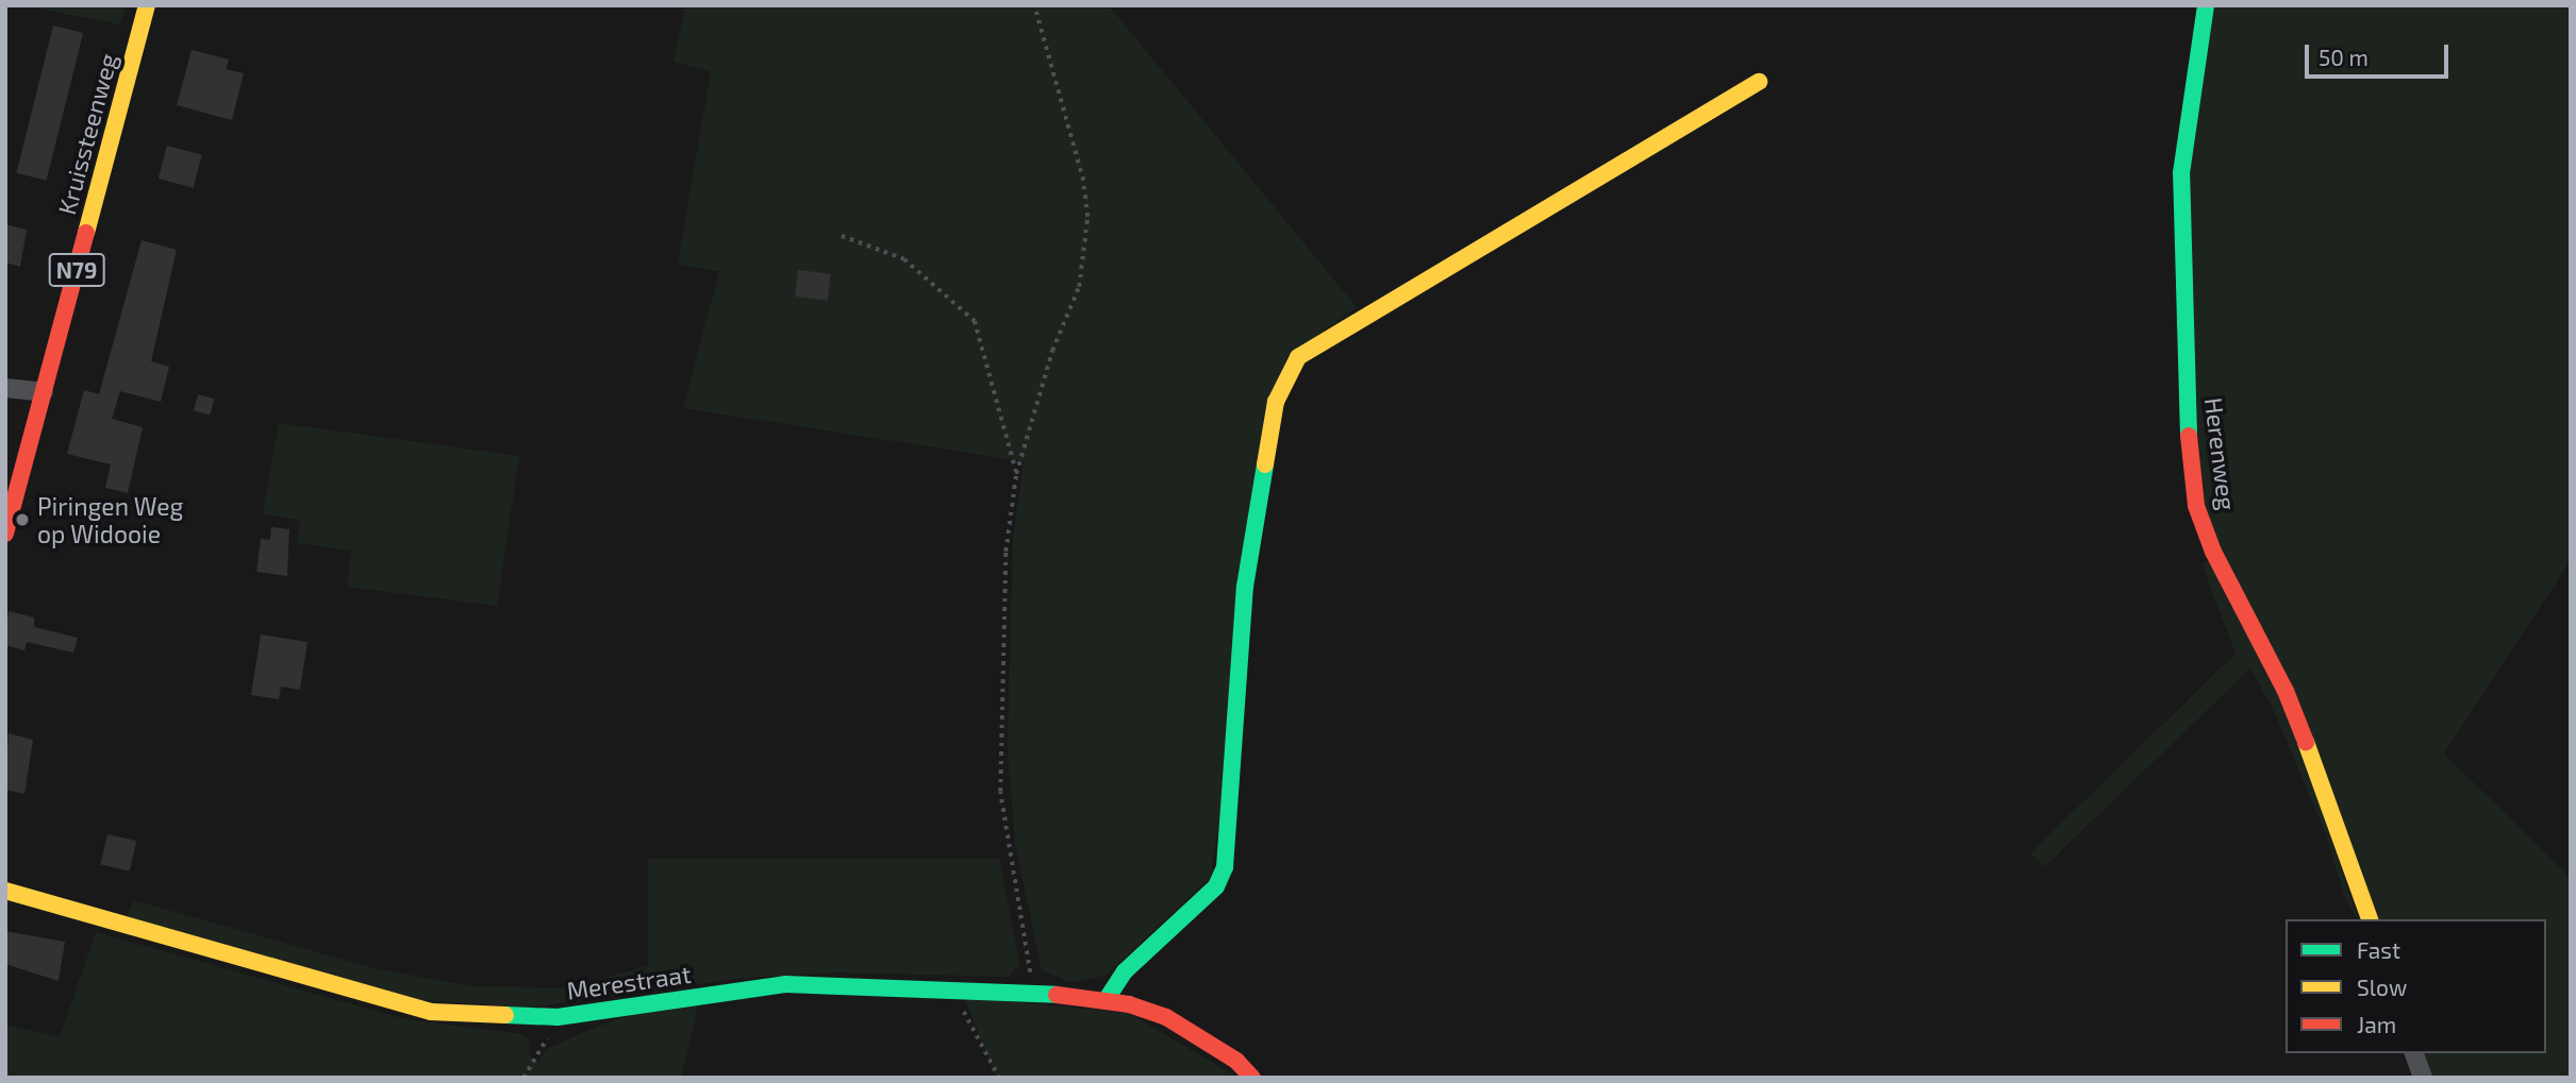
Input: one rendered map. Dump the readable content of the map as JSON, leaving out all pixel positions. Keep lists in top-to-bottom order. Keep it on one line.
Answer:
{"streets":{"street":["Kruissteenweg","N79","Herenweg","Merestraat"]},"places":["Piringen Weg op Widooie"],"legend":["Fast","Slow","Jam"],"scale_bar":"50 m"}
